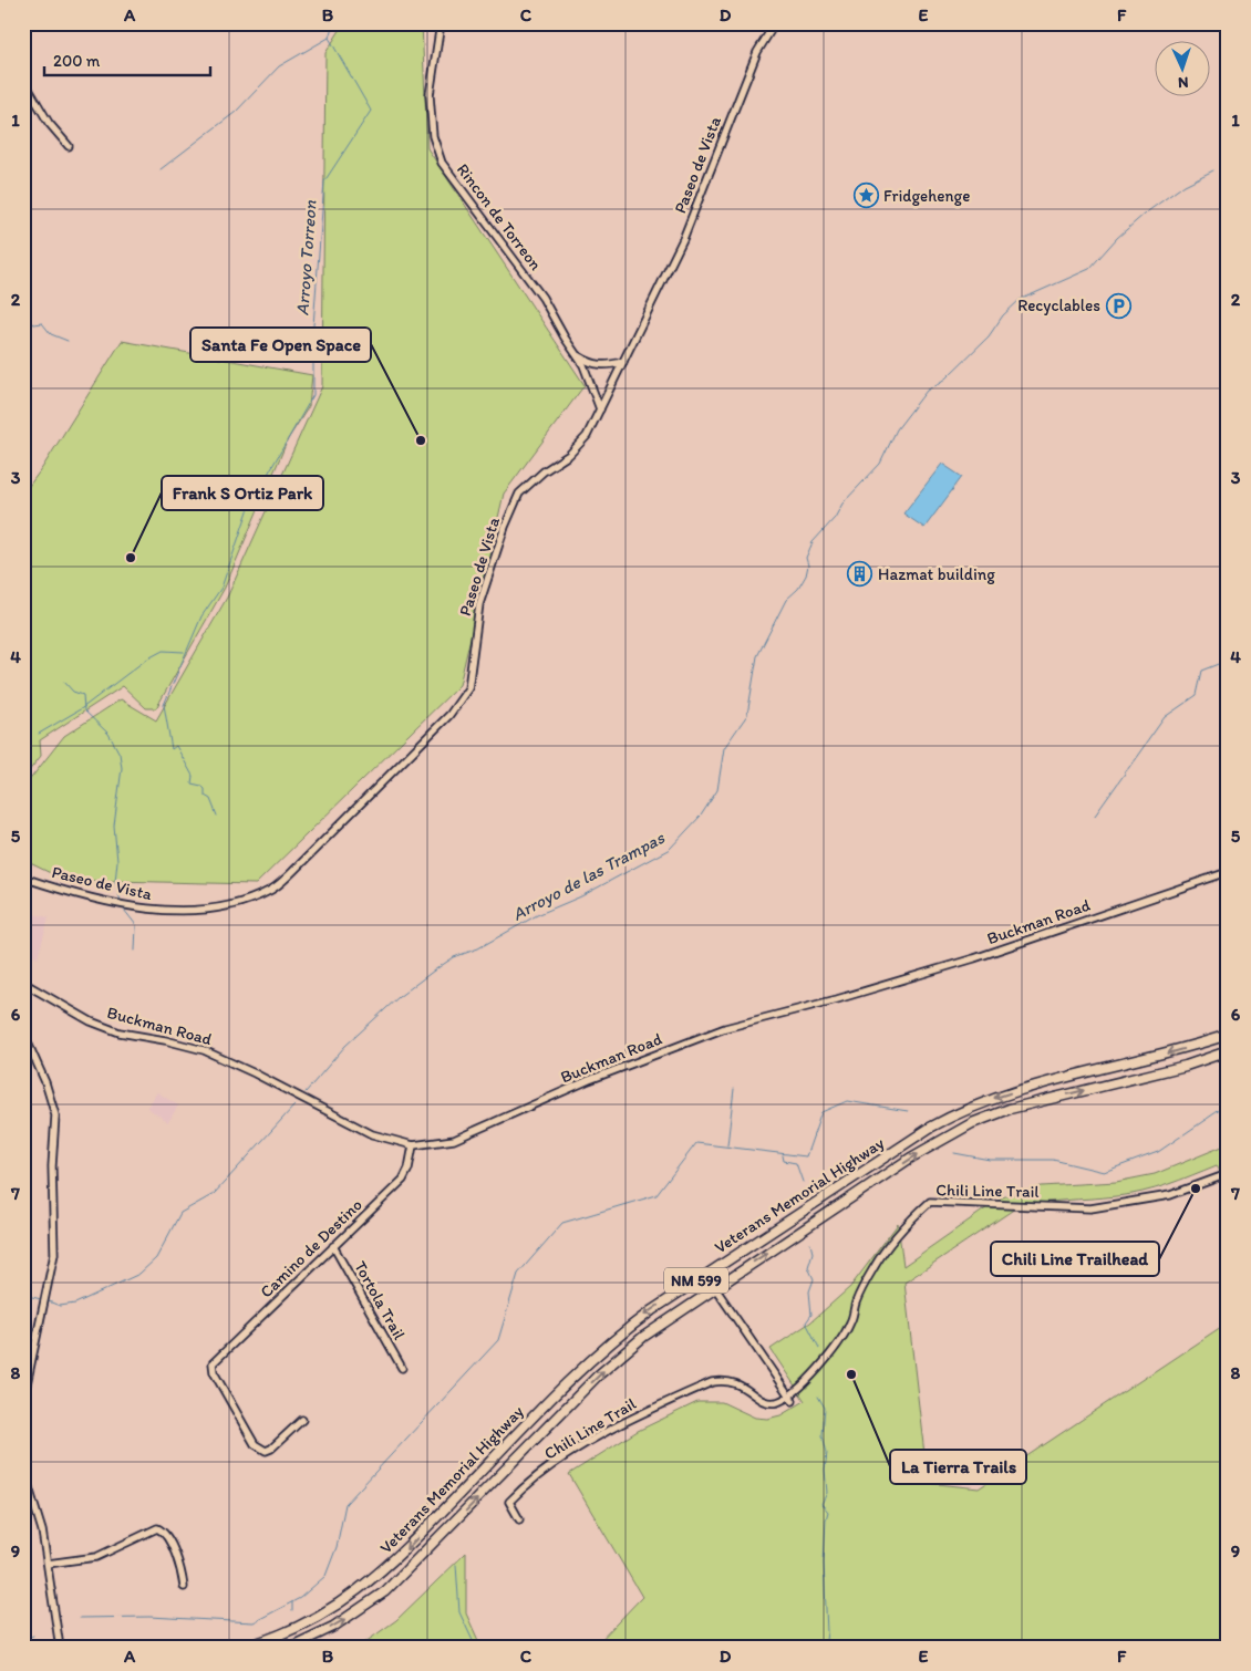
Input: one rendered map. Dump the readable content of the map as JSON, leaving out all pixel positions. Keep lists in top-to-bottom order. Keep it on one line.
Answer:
{"streets":{"highway":["Veterans Memorial Highway","NM 599"],"street":["Paseo de Vista","Rincon de Torreon","Buckman Road","Chili Line Trail","Camino de Destino","Tortola Trail"]},"crossings":[["Paseo de Vista","Rincon de Torreon"],["Buckman Road","Camino de Destino"],["Camino de Destino","Tortola Trail"]],"water":["Arroyo Torreon","Arroyo de las Trampas"],"places":{"place":["Fridgehenge"],"parking":["Recyclables"],"other":["Santa Fe Open Space","Frank S Ortiz Park","Chili Line Trailhead","La Tierra Trails"],"building":["Hazmat building"]},"scale_bar":"200 m","north":"bottom","grid":{"columns":["A","B","C","D","E","F"],"rows":["1","2","3","4","5","6","7","8","9"]}}
